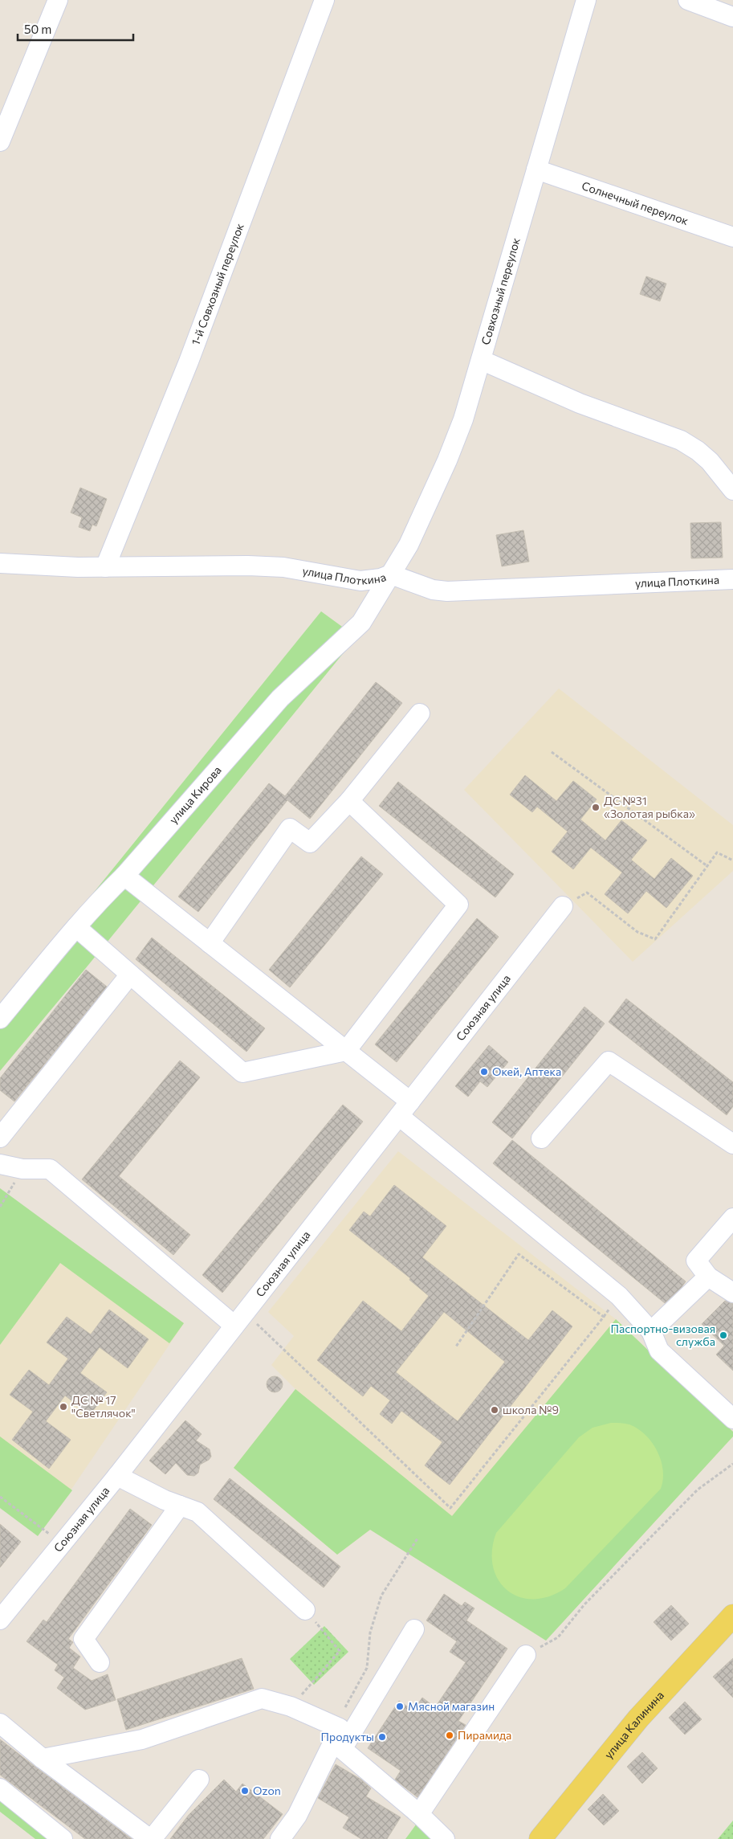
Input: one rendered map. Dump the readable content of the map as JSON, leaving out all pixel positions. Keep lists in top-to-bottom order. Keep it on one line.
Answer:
{"streets":{"main road":["улица Калинина"],"street":["Солнечный переулок","1-й Совхозный переулок","Совхозный переулок","улица Плоткина","улица Кирова","Союзная улица"]},"crossings":[["Солнечный переулок","Совхозный переулок"],["1-й Совхозный переулок","улица Плоткина"],["Совхозный переулок","улица Плоткина"],["Совхозный переулок","улица Кирова"],["улица Плоткина","улица Кирова"]],"places":["ДС №31 «Золотая рыбка»","Окей, Аптека","Паспортно-визовая служба","ДС № 17 \"Светлячок\"","школа №9","Мясной магазин","Пирамида","Продукты","Ozon"],"scale_bar":"50 m"}
